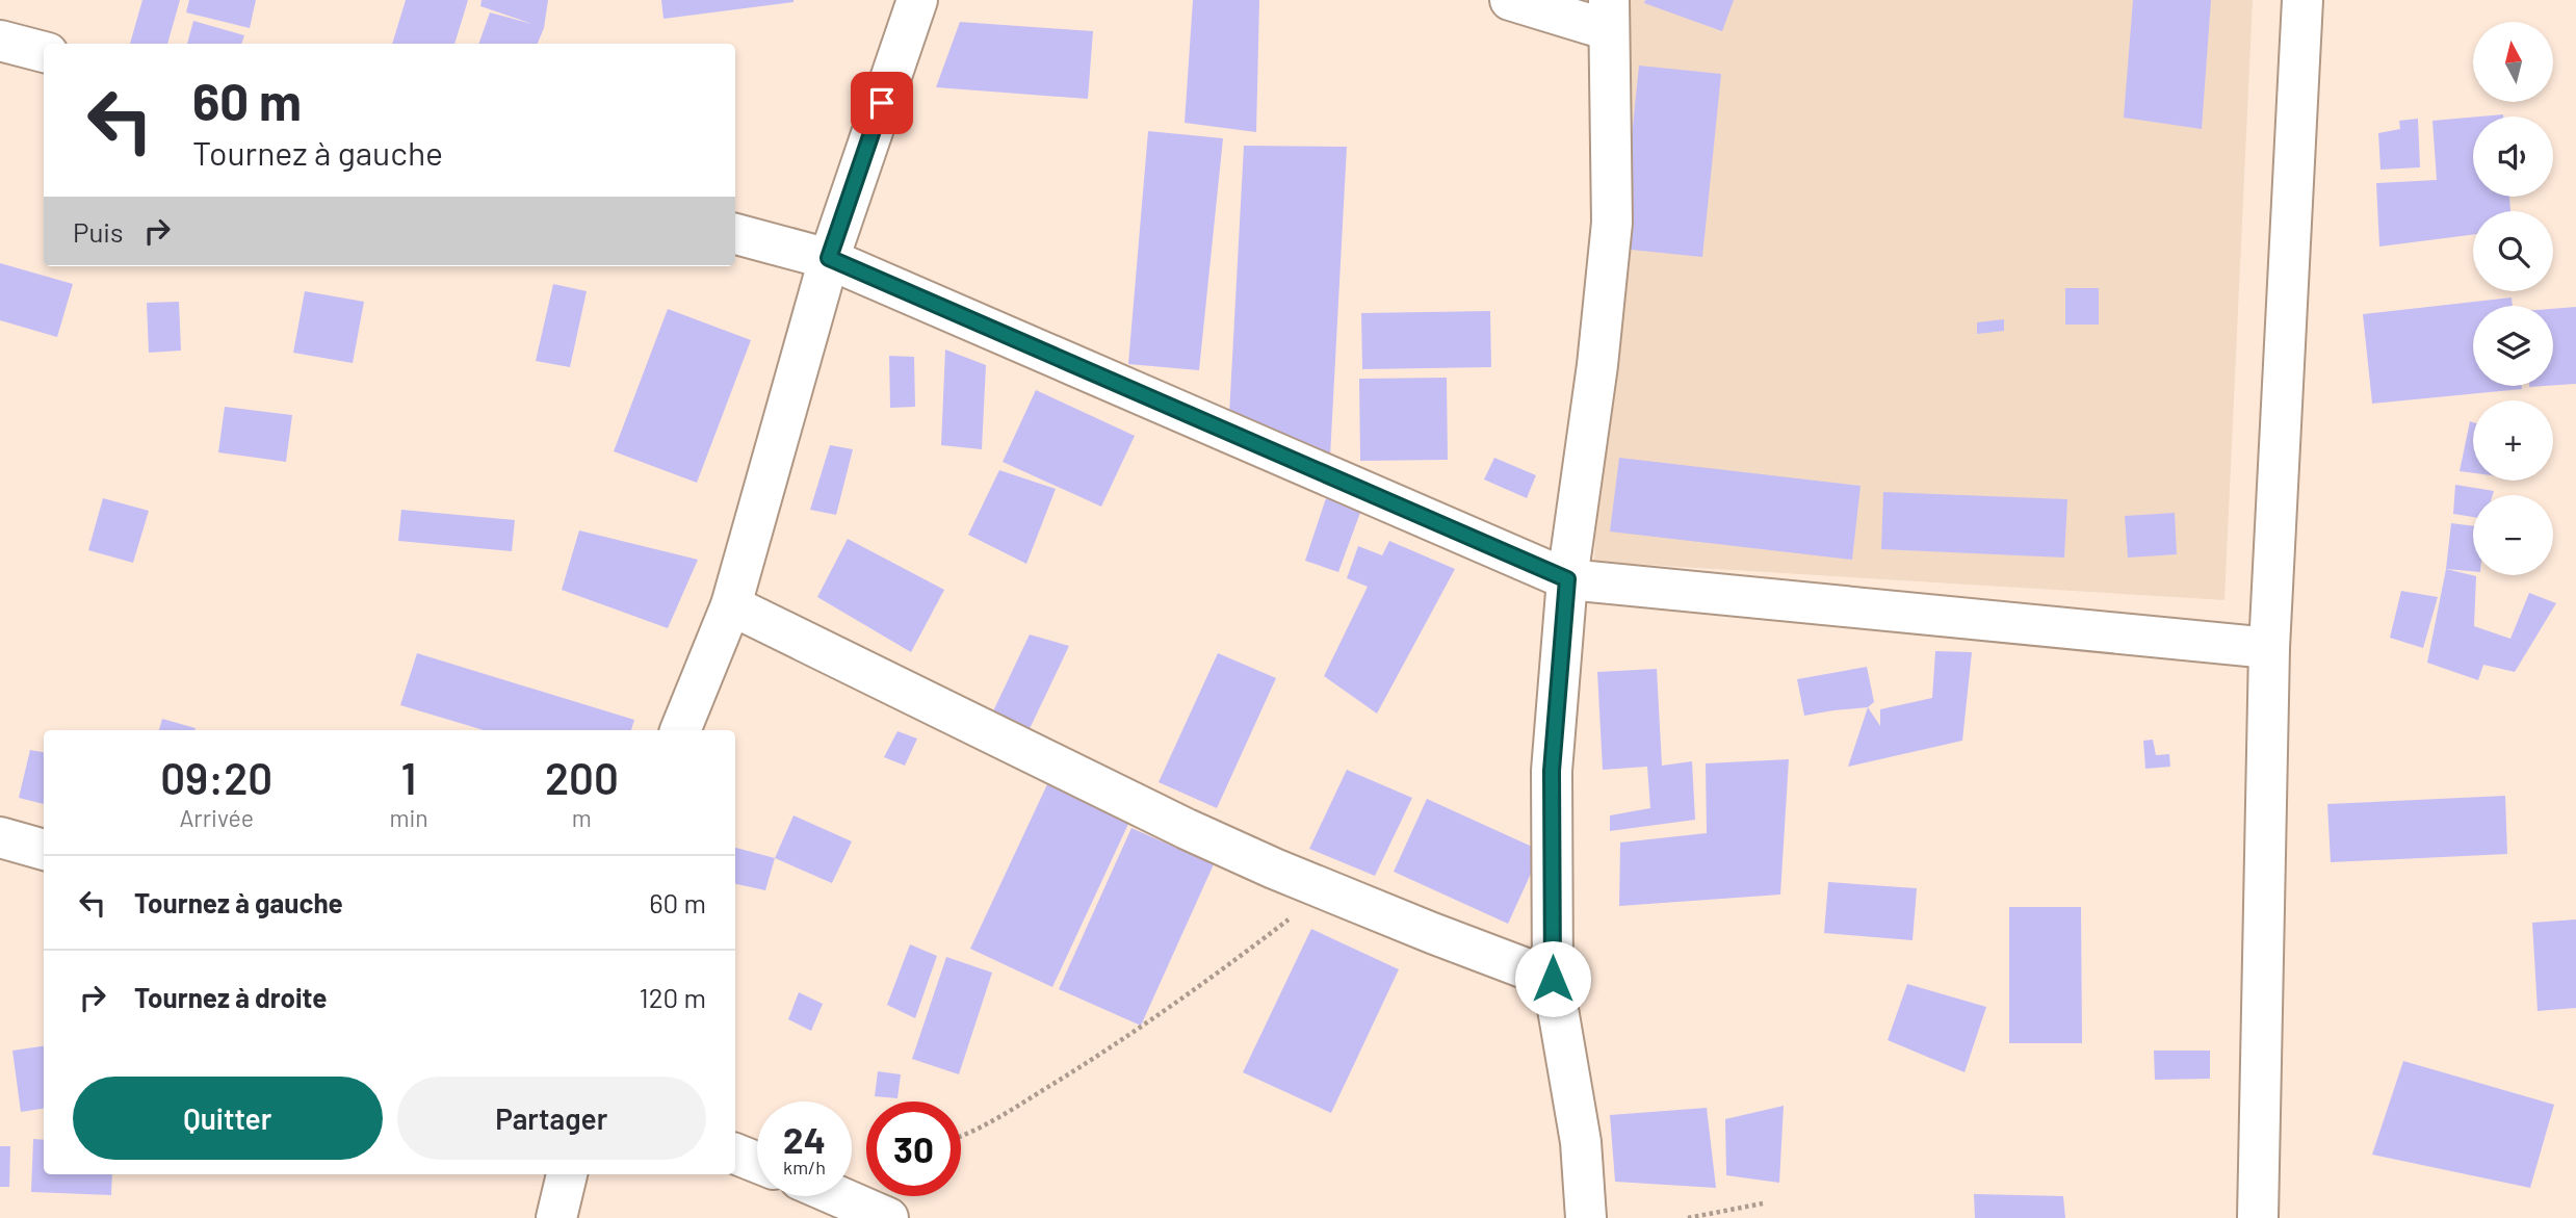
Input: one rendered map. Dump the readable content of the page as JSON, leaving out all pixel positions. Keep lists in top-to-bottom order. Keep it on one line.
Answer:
{"north":"top","page":{"map_buttons":["+","−"],"turn":["60 m","Tournez à gauche"],"then":"Puis","eta":["09:20","Arrivée","1","min","200","m"],"list":[{"name":"Tournez à gauche","value":"60 m"},{"name":"Tournez à droite","value":"120 m"}],"buttons":["Quitter","Partager"],"speed":"24 km/h","limit":"30"}}
